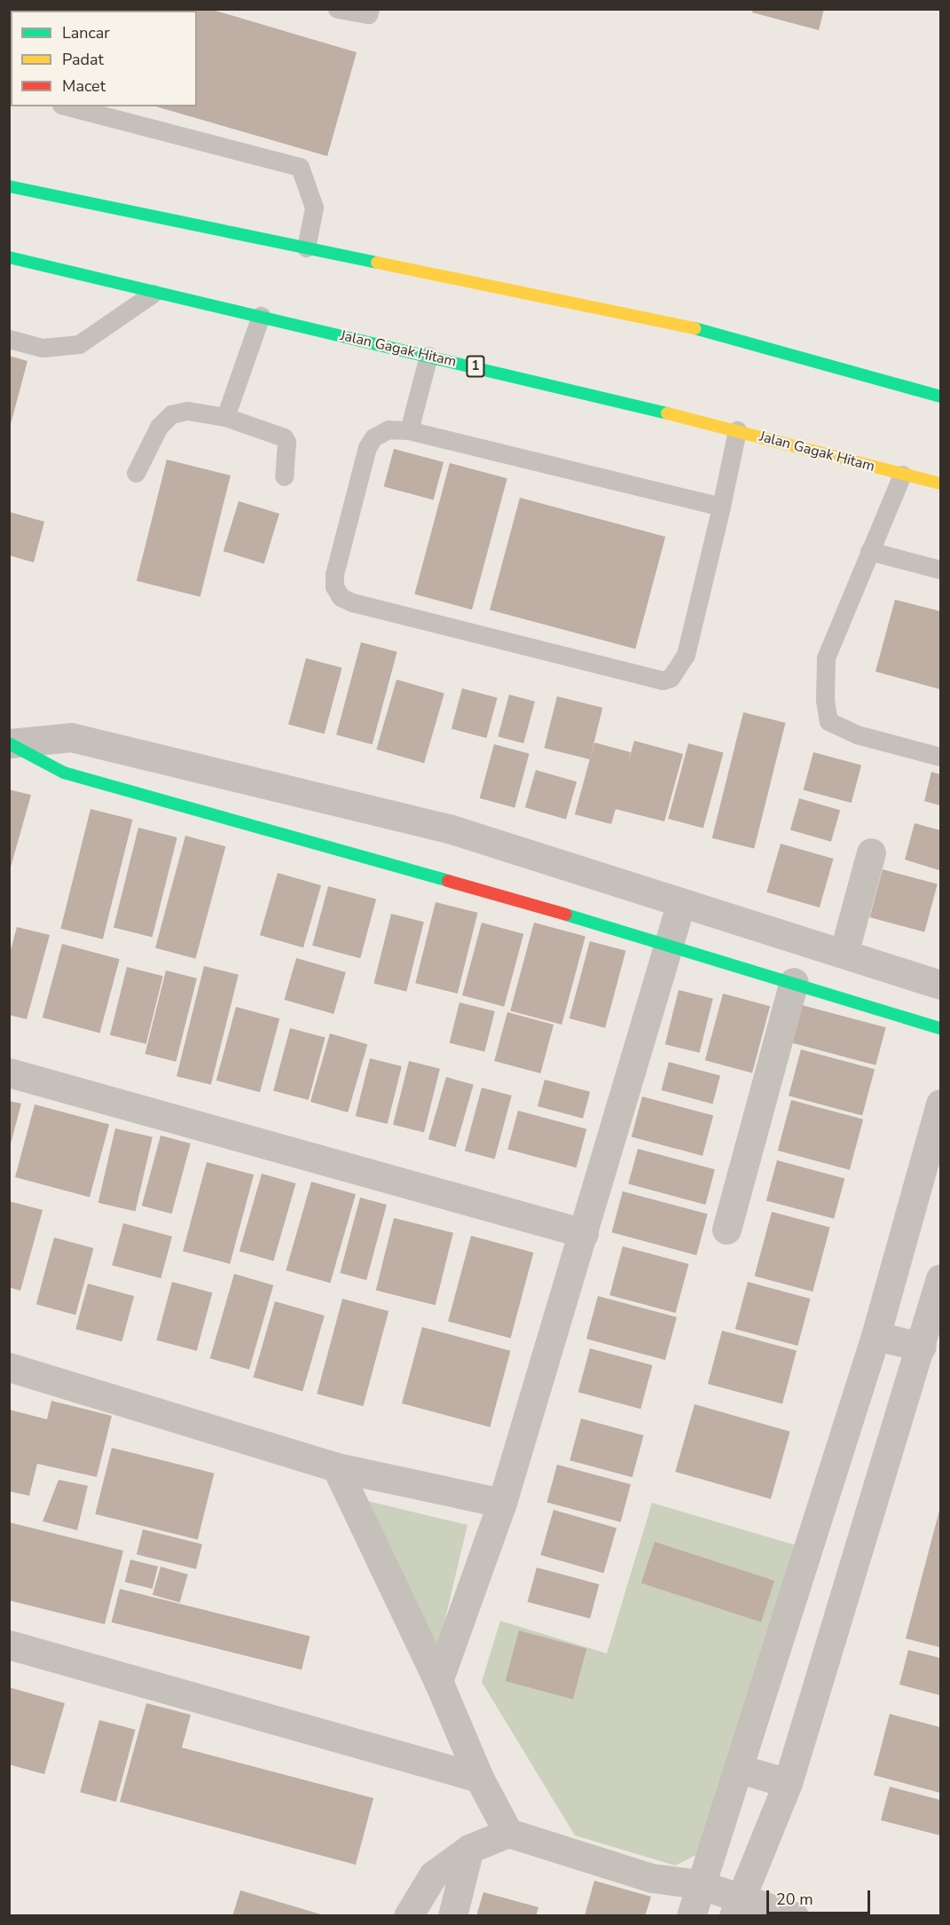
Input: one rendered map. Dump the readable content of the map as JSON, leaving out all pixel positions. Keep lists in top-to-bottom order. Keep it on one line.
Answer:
{"streets":{"main road":["Jalan Gagak Hitam","1"]},"legend":["Lancar","Padat","Macet"],"scale_bar":"20 m"}
